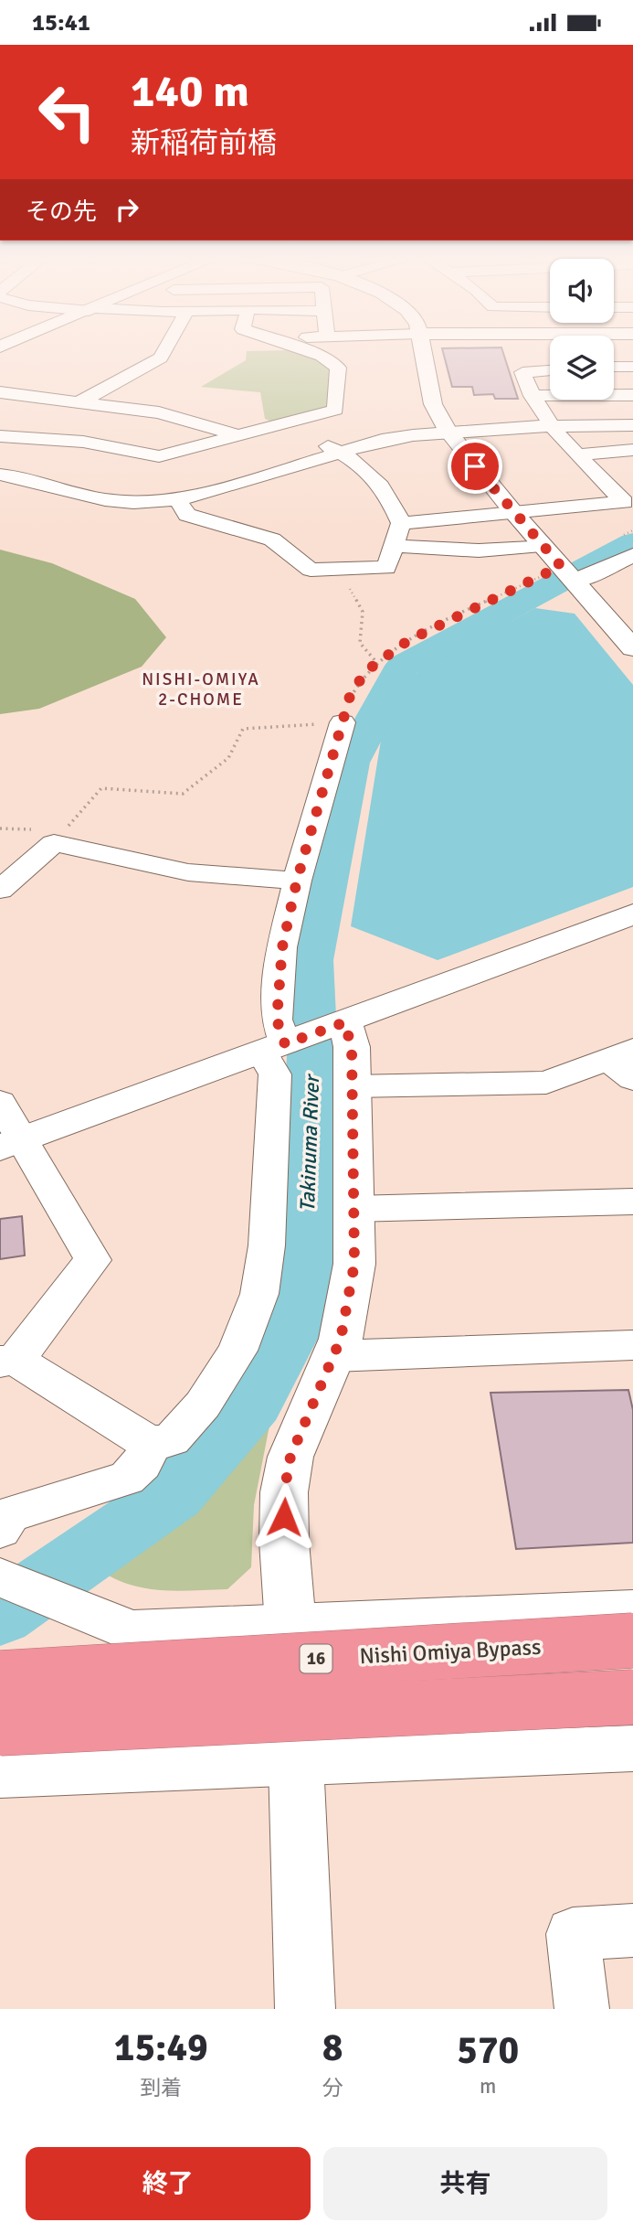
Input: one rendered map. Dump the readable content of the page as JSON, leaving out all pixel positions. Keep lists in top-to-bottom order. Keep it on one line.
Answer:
{"streets":{"highway":["Nishi Omiya Bypass","16"]},"districts":["NISHI-OMIYA 2-CHOME"],"water":["Takinuma River"],"page":{"status":"15:41","turn":["140 m","新稲荷前橋"],"then":"その先","eta":["15:49","到着","8","分","570","m"],"buttons":["終了","共有"]}}
